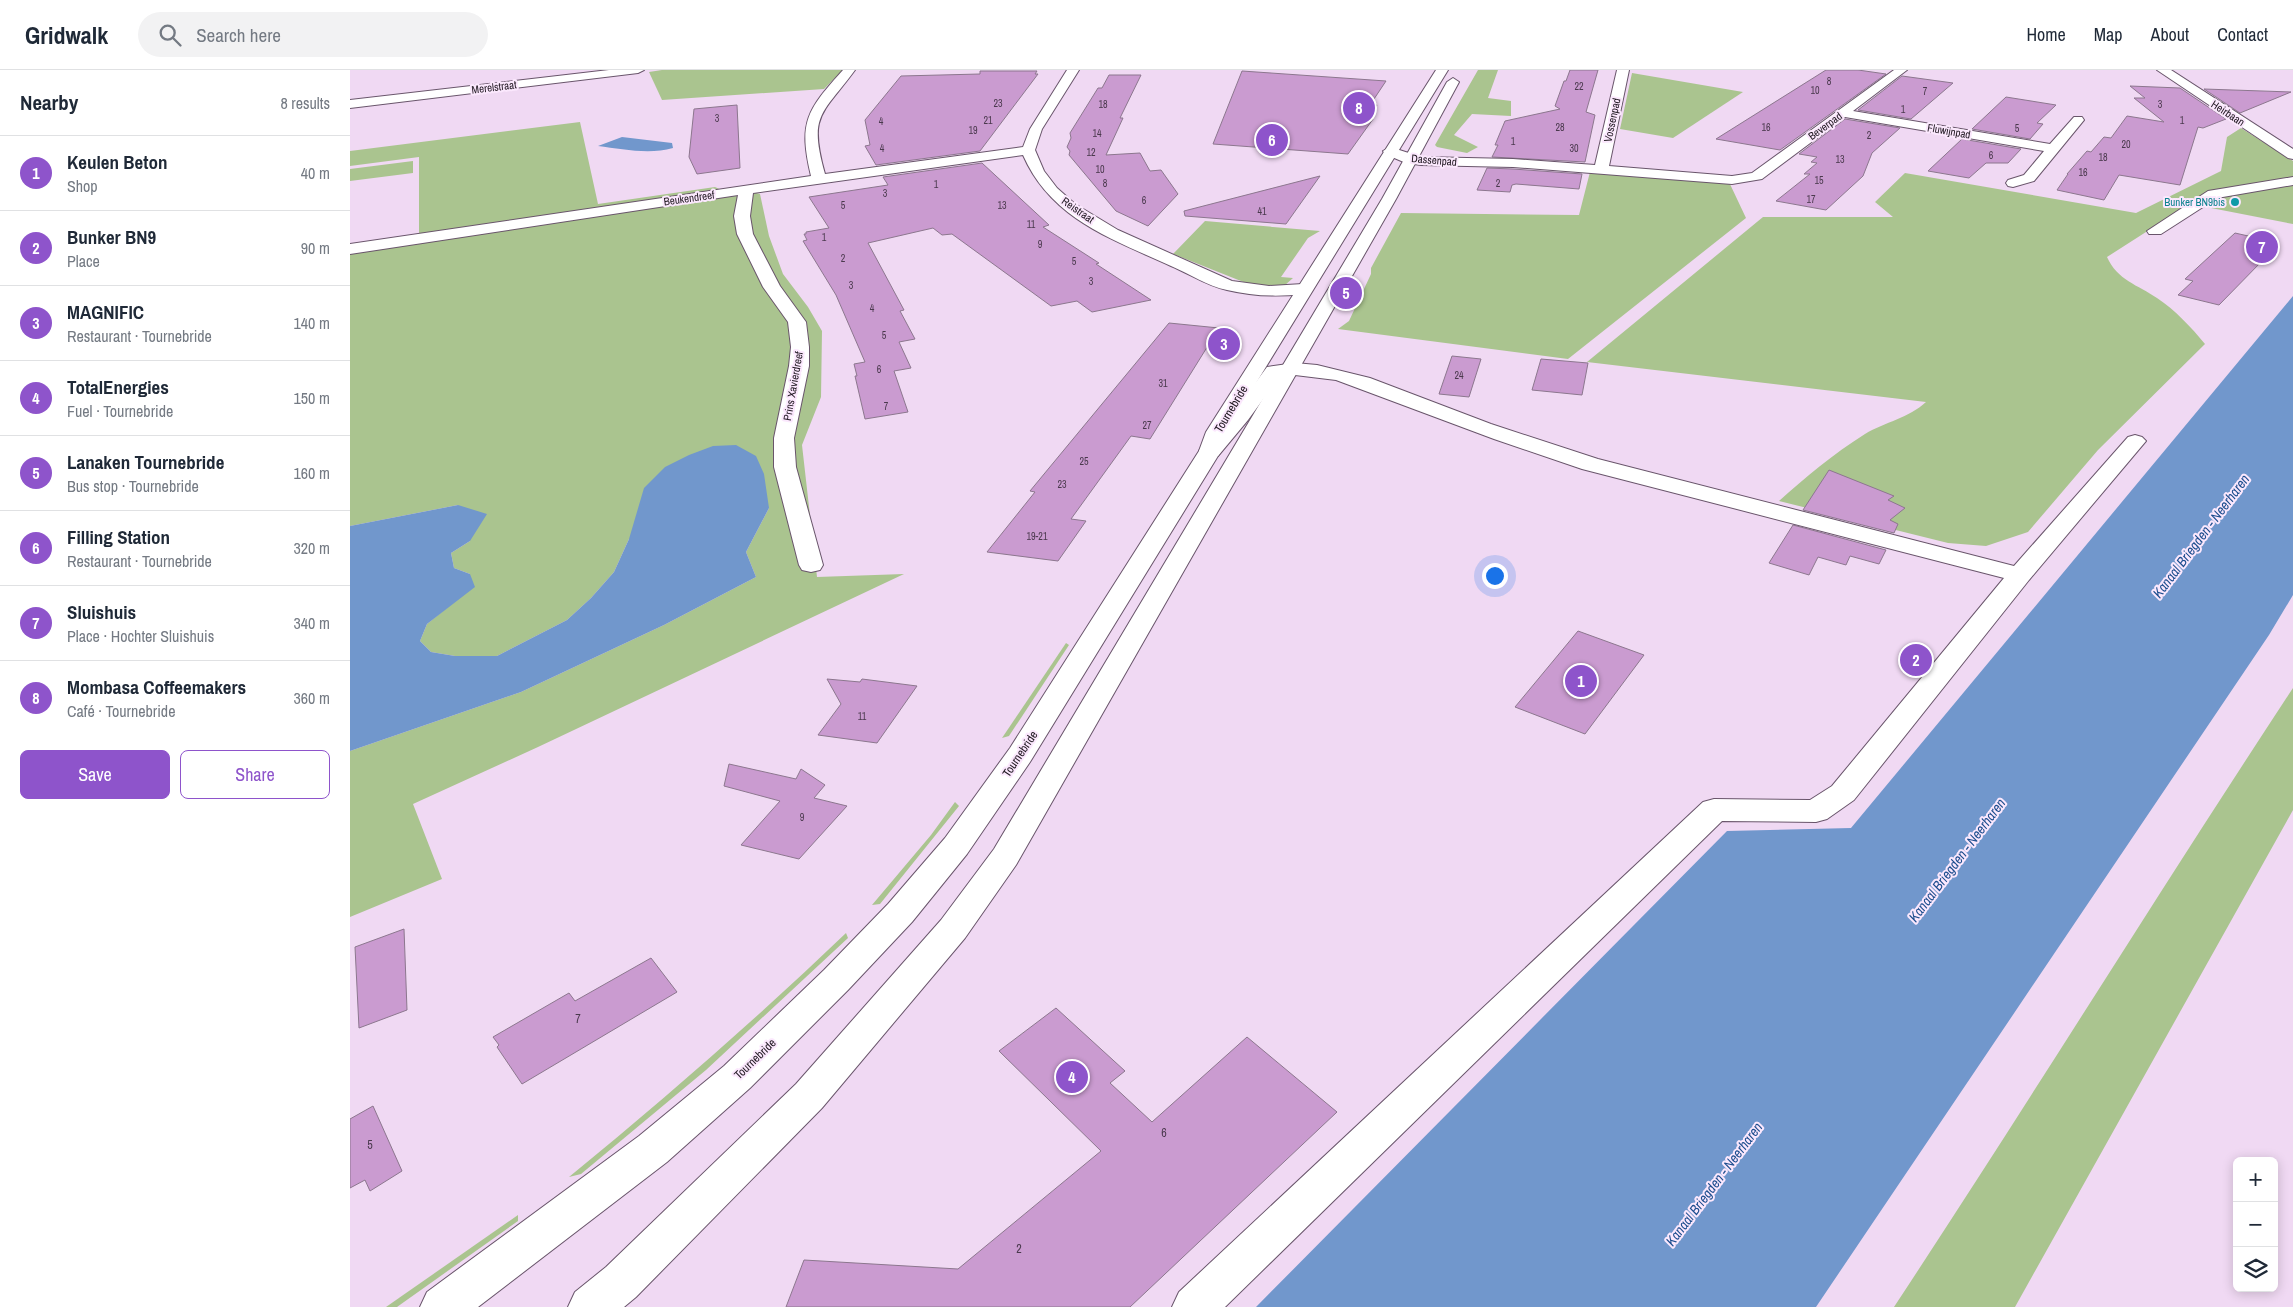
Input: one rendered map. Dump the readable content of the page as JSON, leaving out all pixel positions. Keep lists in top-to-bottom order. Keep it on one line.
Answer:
{"streets":{"street":["Merelstraat","Heirbaan","Vossenpad","Beverpad","Fluwijnpad","Dassenpad","Beukendreef","Reistraat","Prins Xavierdreef","Tournebride"]},"crossings":[["Vossenpad","Dassenpad"],["Beverpad","Fluwijnpad"],["Beverpad","Dassenpad"],["Dassenpad","Tournebride"],["Beukendreef","Reistraat"],["Beukendreef","Prins Xavierdreef"],["Reistraat","Tournebride"]],"water":["Kanaal Briegden - Neerharen"],"places":["Bunker BN9bis"],"house_numbers":["8","22","10","7","23","18","3","1","3","21","1","4","28","16","5","19","14","2","1","20","4","30","12","6","18","13","10","16","15","8","2","1","3","17","6","5","13","41","11","1","9","2","5","3","3","4","5","6","24","31","7","27","25","23","19-21","11","9","7","6","5","2"],"page":{"header":"Gridwalk","search":"Search here","nav":["Home","Map","About","Contact"],"heading":["Nearby","8 results"],"pins":["8","6","7","5","3","2","1","4"],"list":[{"mark":"1","name":"Keulen Beton","note":"Shop","value":"40 m"},{"mark":"2","name":"Bunker BN9","note":"Place","value":"90 m"},{"mark":"3","name":"MAGNIFIC","note":"Restaurant · Tournebride","value":"140 m"},{"mark":"4","name":"TotalEnergies","note":"Fuel · Tournebride","value":"150 m"},{"mark":"5","name":"Lanaken Tournebride","note":"Bus stop · Tournebride","value":"160 m"},{"mark":"6","name":"Filling Station","note":"Restaurant · Tournebride","value":"320 m"},{"mark":"7","name":"Sluishuis","note":"Place · Hochter Sluishuis","value":"340 m"},{"mark":"8","name":"Mombasa Coffeemakers","note":"Café · Tournebride","value":"360 m"}],"buttons":["Save","Share"],"map_buttons":["+","−"]}}
